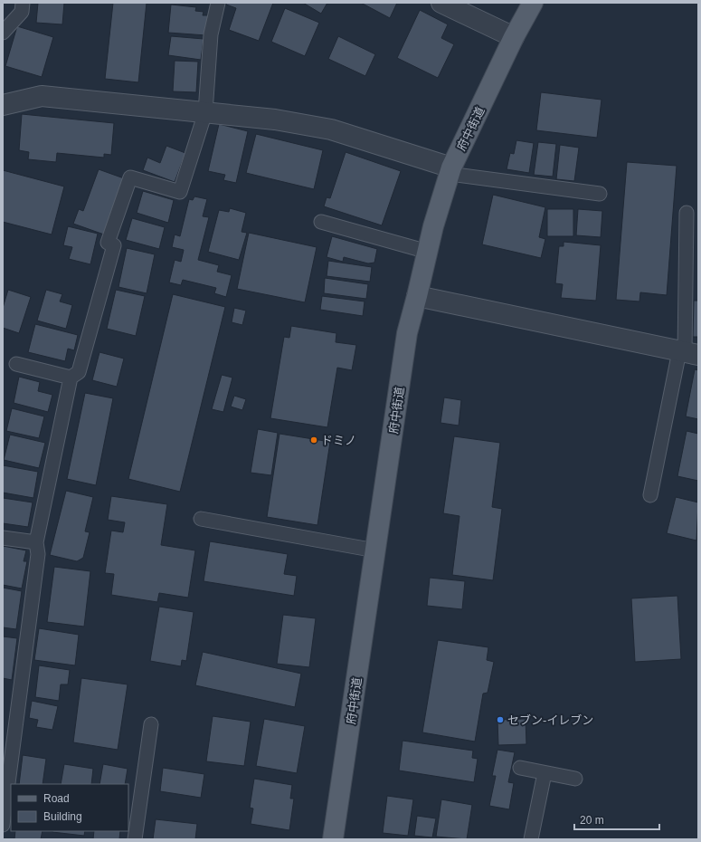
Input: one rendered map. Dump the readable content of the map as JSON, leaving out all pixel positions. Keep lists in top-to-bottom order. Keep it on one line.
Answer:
{"streets":{"main road":["府中街道"]},"places":["ドミノ","セブン-イレブン"],"legend":["Road","Building"],"scale_bar":"20 m"}
